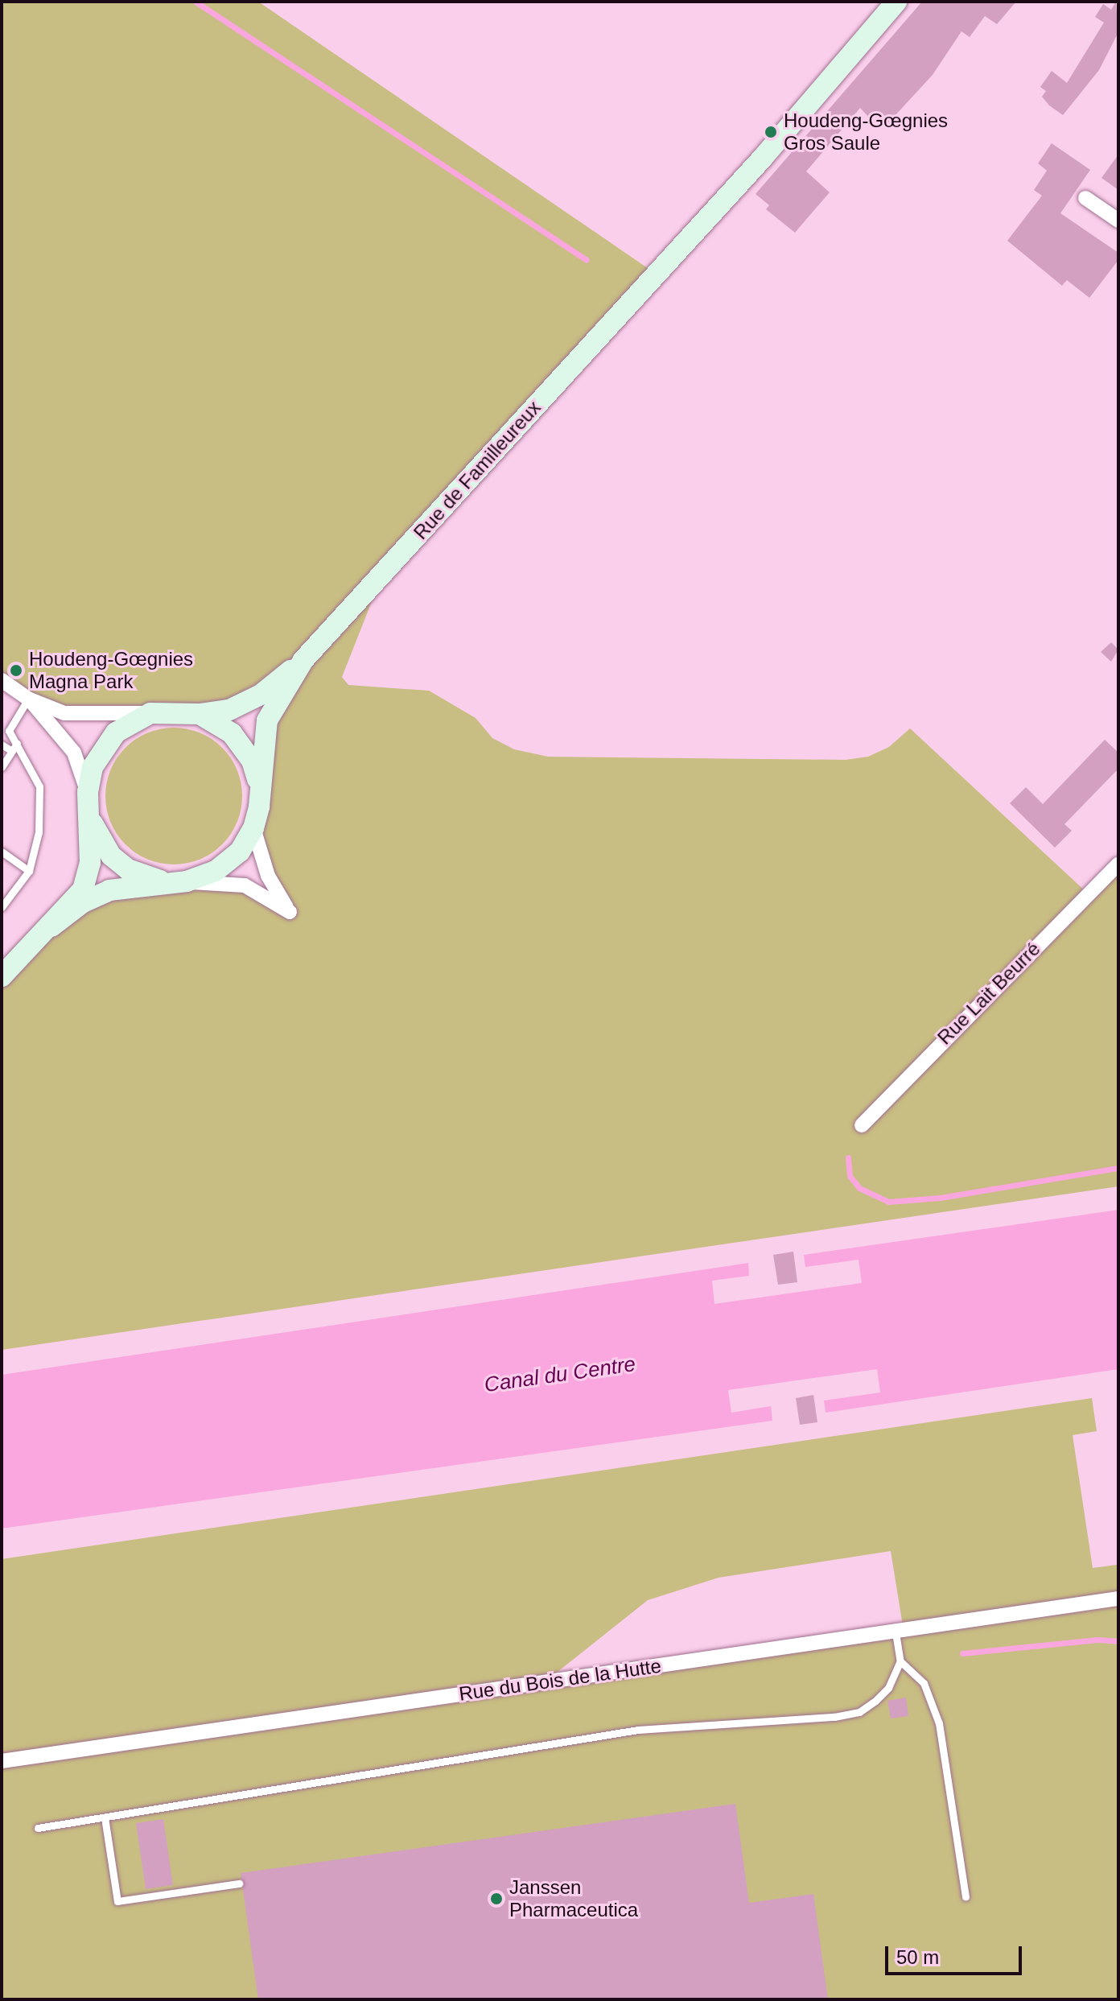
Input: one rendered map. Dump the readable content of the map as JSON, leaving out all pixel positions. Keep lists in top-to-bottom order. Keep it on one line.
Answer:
{"streets":{"street":["Rue de Familleureux","Rue Lait Beurré","Rue du Bois de la Hutte"]},"water":["Canal du Centre"],"places":["Houdeng-Gœgnies Gros Saule","Houdeng-Gœgnies Magna Park","Janssen Pharmaceutica"],"scale_bar":"50 m"}
